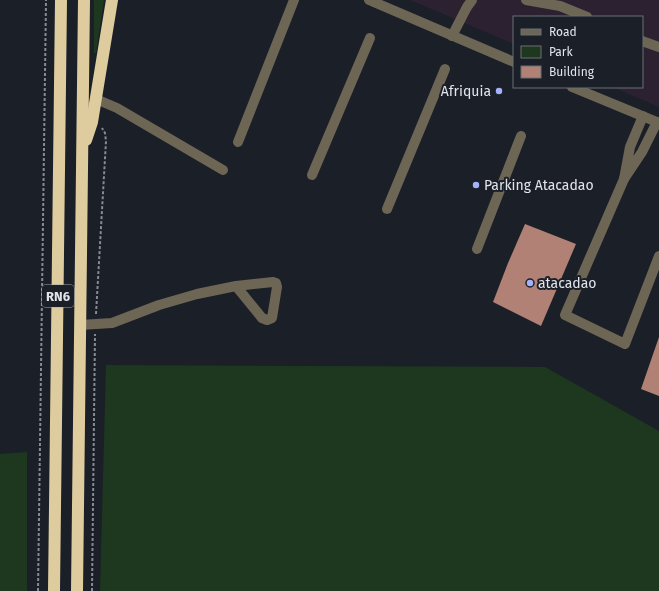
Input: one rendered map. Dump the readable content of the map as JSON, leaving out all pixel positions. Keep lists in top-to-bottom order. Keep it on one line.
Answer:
{"streets":{"highway":["RN6"]},"places":["Afriquia","Parking Atacadao","atacadao"],"legend":["Road","Park","Building"]}
